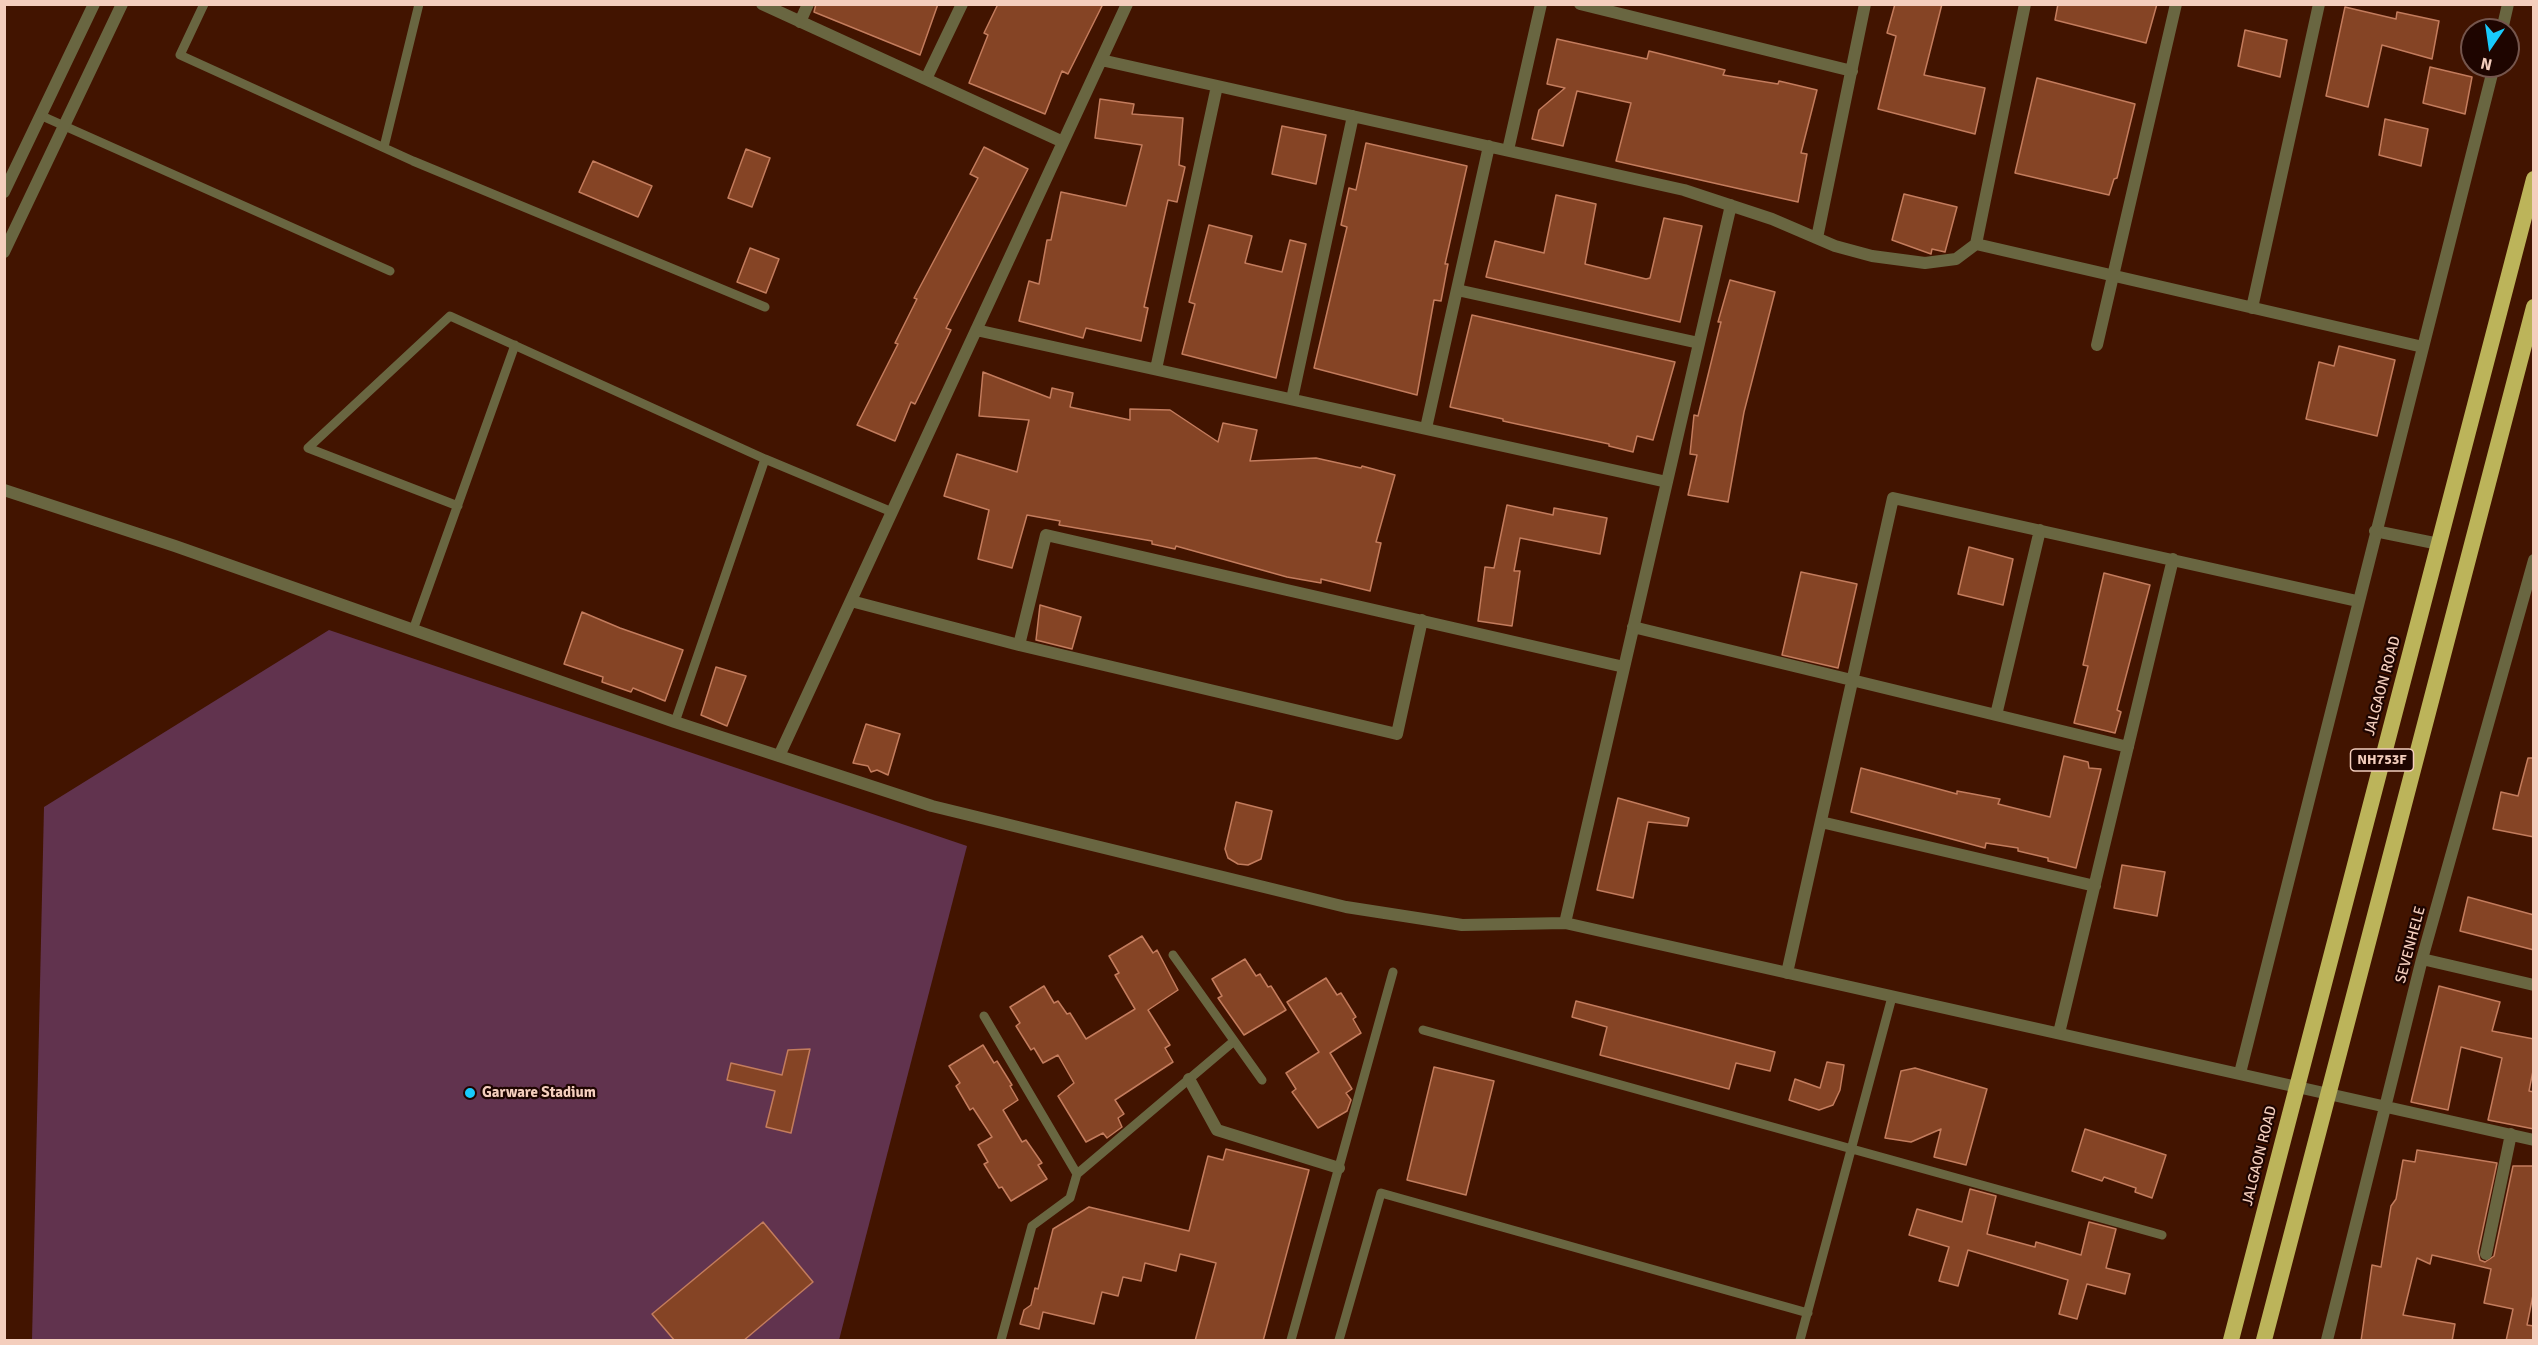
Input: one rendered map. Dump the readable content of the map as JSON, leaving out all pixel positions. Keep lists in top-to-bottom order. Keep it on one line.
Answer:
{"streets":{"highway":["JALGAON ROAD","NH753F"],"street":["SEVENHELE"]},"places":["Garware Stadium"],"north":"bottom"}
